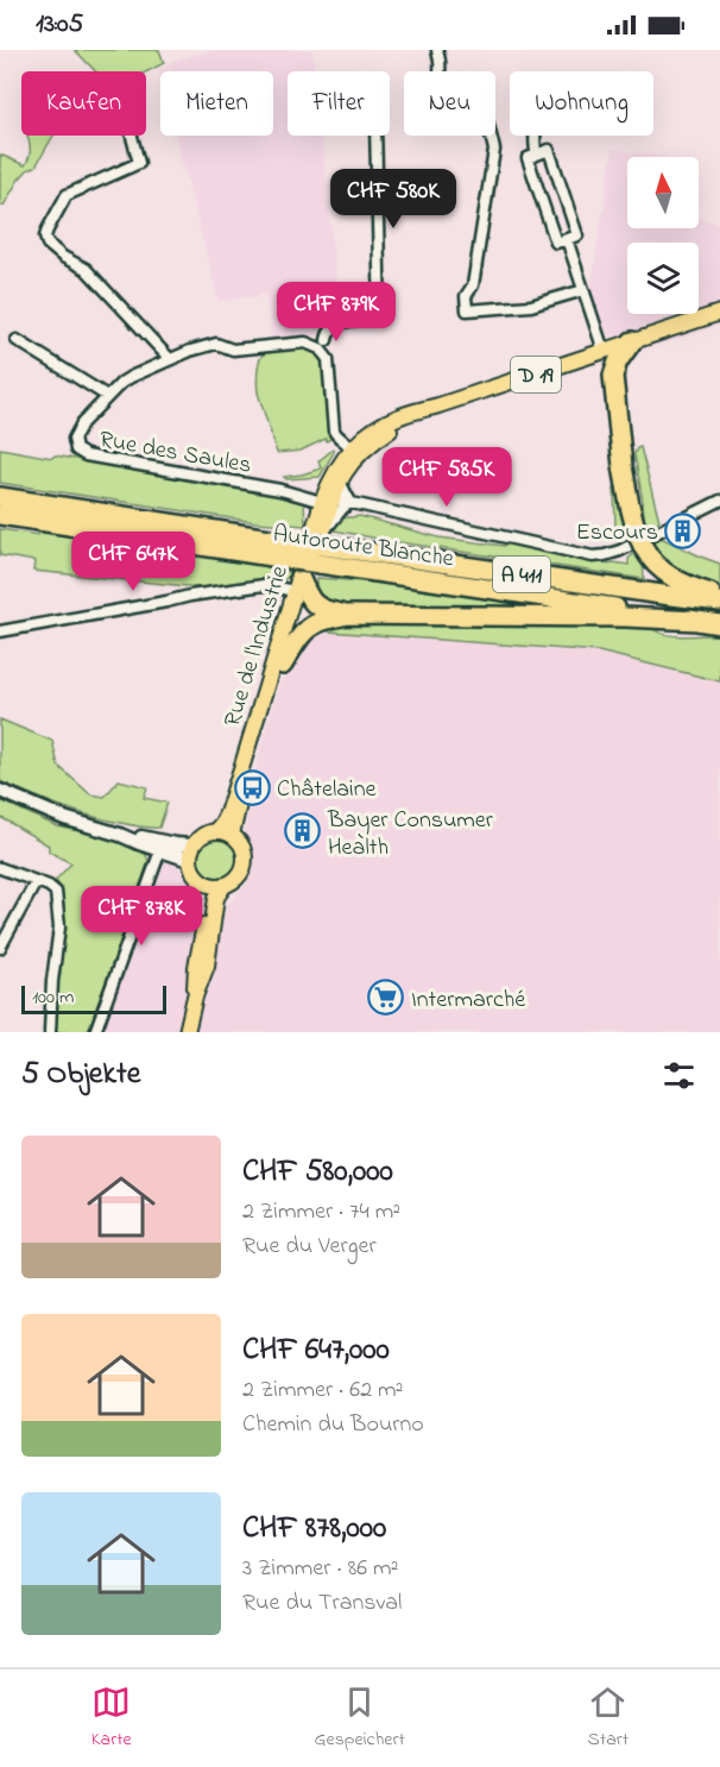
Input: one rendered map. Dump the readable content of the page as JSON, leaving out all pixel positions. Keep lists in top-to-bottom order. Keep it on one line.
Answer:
{"streets":{"highway":["Autoroute Blanche","A 411"],"main road":["D 19","Rue de l'Industrie"],"street":["Rue des Saules"]},"crossings":[["Rue des Saules","Rue de l'Industrie"],["Autoroute Blanche","Rue de l'Industrie"]],"places":{"building":["Escours","Bayer Consumer Health"],"bus stop":["Châtelaine"],"supermarket":["Intermarché"]},"scale_bar":"100 m","north":"top","page":{"status":"13:05","chip":["Kaufen","Mieten","Filter","Neu","Wohnung"],"price":["CHF 580K","CHF 879K","CHF 585K","CHF 647K","CHF 878K"],"scale":"100 m","heading":"5 Objekte","list":[{"name":"CHF 580,000","note":"2 Zimmer · 74 m² · Rue du Verger"},{"name":"CHF 647,000","note":"2 Zimmer · 62 m² · Chemin du Bourno"},{"name":"CHF 878,000","note":"3 Zimmer · 86 m² · Rue du Transval"}],"tabs":["Karte","Gespeichert","Start"]}}
